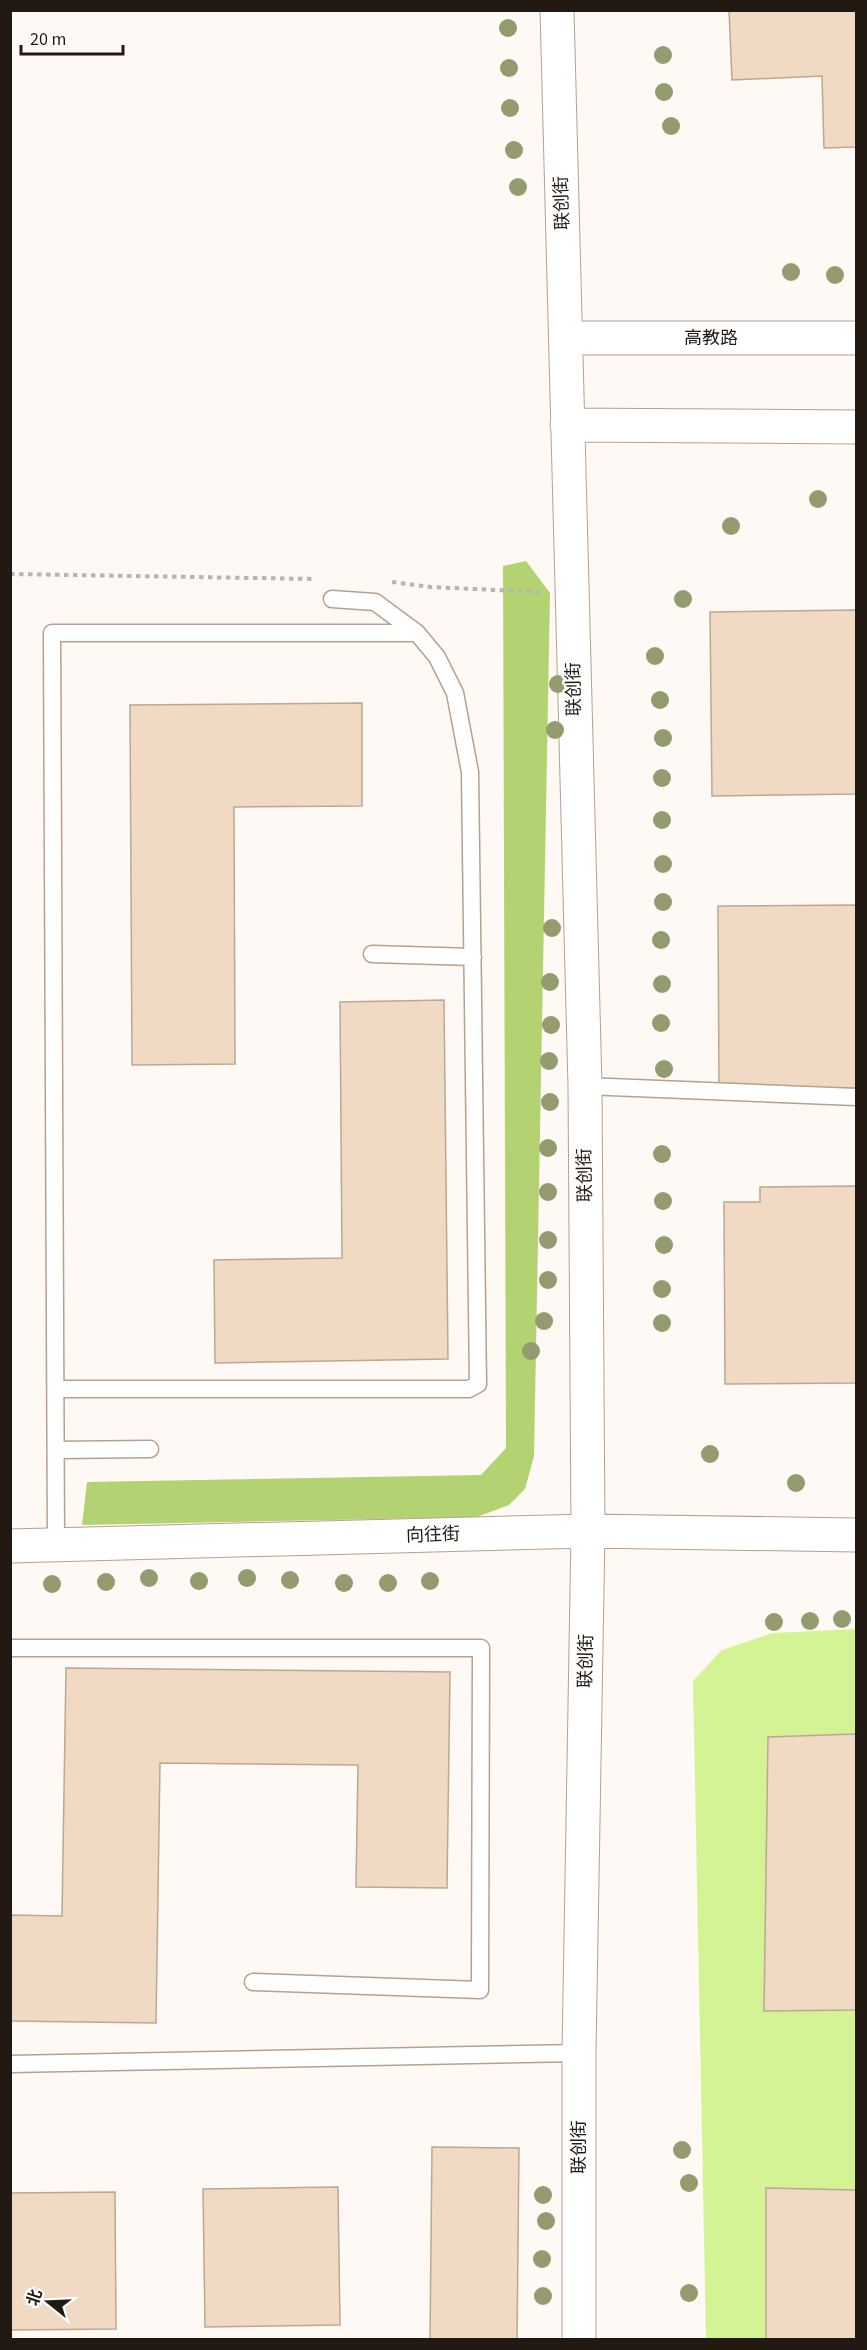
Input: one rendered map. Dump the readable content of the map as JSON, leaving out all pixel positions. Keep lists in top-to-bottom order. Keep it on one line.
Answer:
{"streets":{"street":["联创街","高教路","向往街"]},"crossings":[["联创街","高教路"],["联创街","向往街"]],"scale_bar":"20 m","north":"left"}
